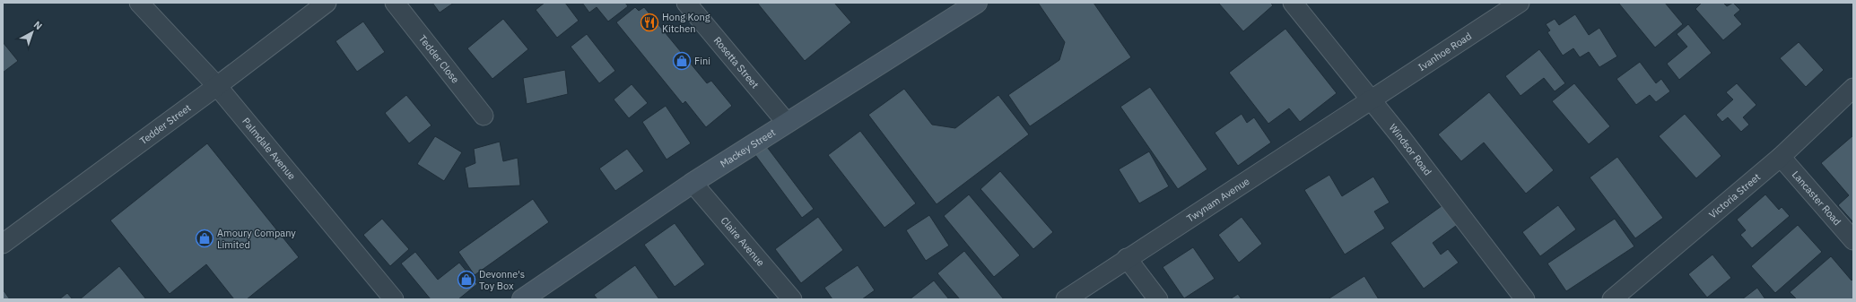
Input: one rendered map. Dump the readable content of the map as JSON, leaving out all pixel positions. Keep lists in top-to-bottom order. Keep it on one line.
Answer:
{"streets":{"main road":["Mackey Street"],"street":["Ivanhoe Road","Tedder Close","Rosetta Street","Tedder Street","Palmdale Avenue","Windsor Road","Victoria Street","Lancaster Road","Twynam Avenue","Claire Avenue"]},"crossings":[["Ivanhoe Road","Windsor Road"],["Ivanhoe Road","Twynam Avenue"],["Rosetta Street","Mackey Street"],["Tedder Street","Palmdale Avenue"],["Mackey Street","Claire Avenue"],["Windsor Road","Twynam Avenue"],["Victoria Street","Lancaster Road"]],"places":{"restaurant":["Hong Kong Kitchen"],"shop":["Fini","Amoury Company Limited","Devonne's Toy Box"]},"north":"top right"}
